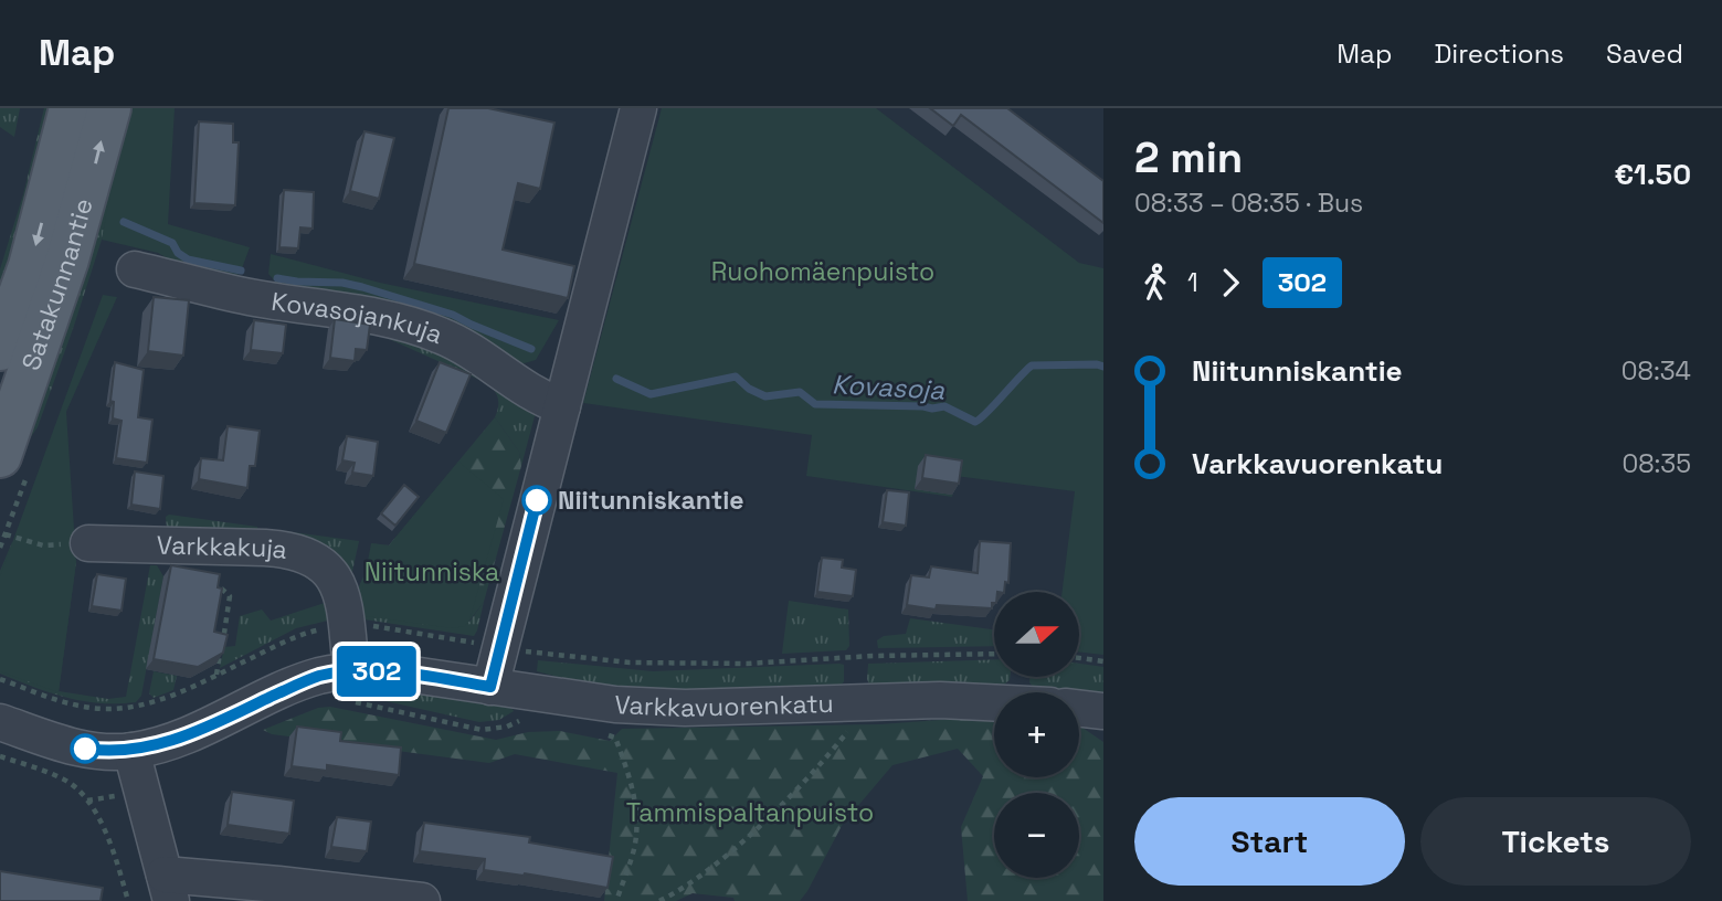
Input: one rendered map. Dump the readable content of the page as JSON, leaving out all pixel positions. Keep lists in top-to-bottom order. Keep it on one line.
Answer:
{"streets":{"main road":["Satakunnantie"],"street":["Kovasojankuja","Varkkakuja","Varkkavuorenkatu"]},"crossings":[["Varkkakuja","Varkkavuorenkatu"]],"water":["Kovasoja"],"parks":["Ruohomäenpuisto","Niitunniska","Tammispaltanpuisto"],"places":["Niitunniskantie"],"lines":["bus line 302"],"north":"right","page":{"header":"Map","nav":["Map","Directions","Saved"],"on_map":"302","heading":["2 min","08:33 – 08:35 · Bus","€1.50"],"legs":["1","302"],"list":[{"name":"Niitunniskantie","value":"08:34"},{"name":"Varkkavuorenkatu","value":"08:35"}],"map_buttons":["+","−"],"buttons":["Start","Tickets"]}}
